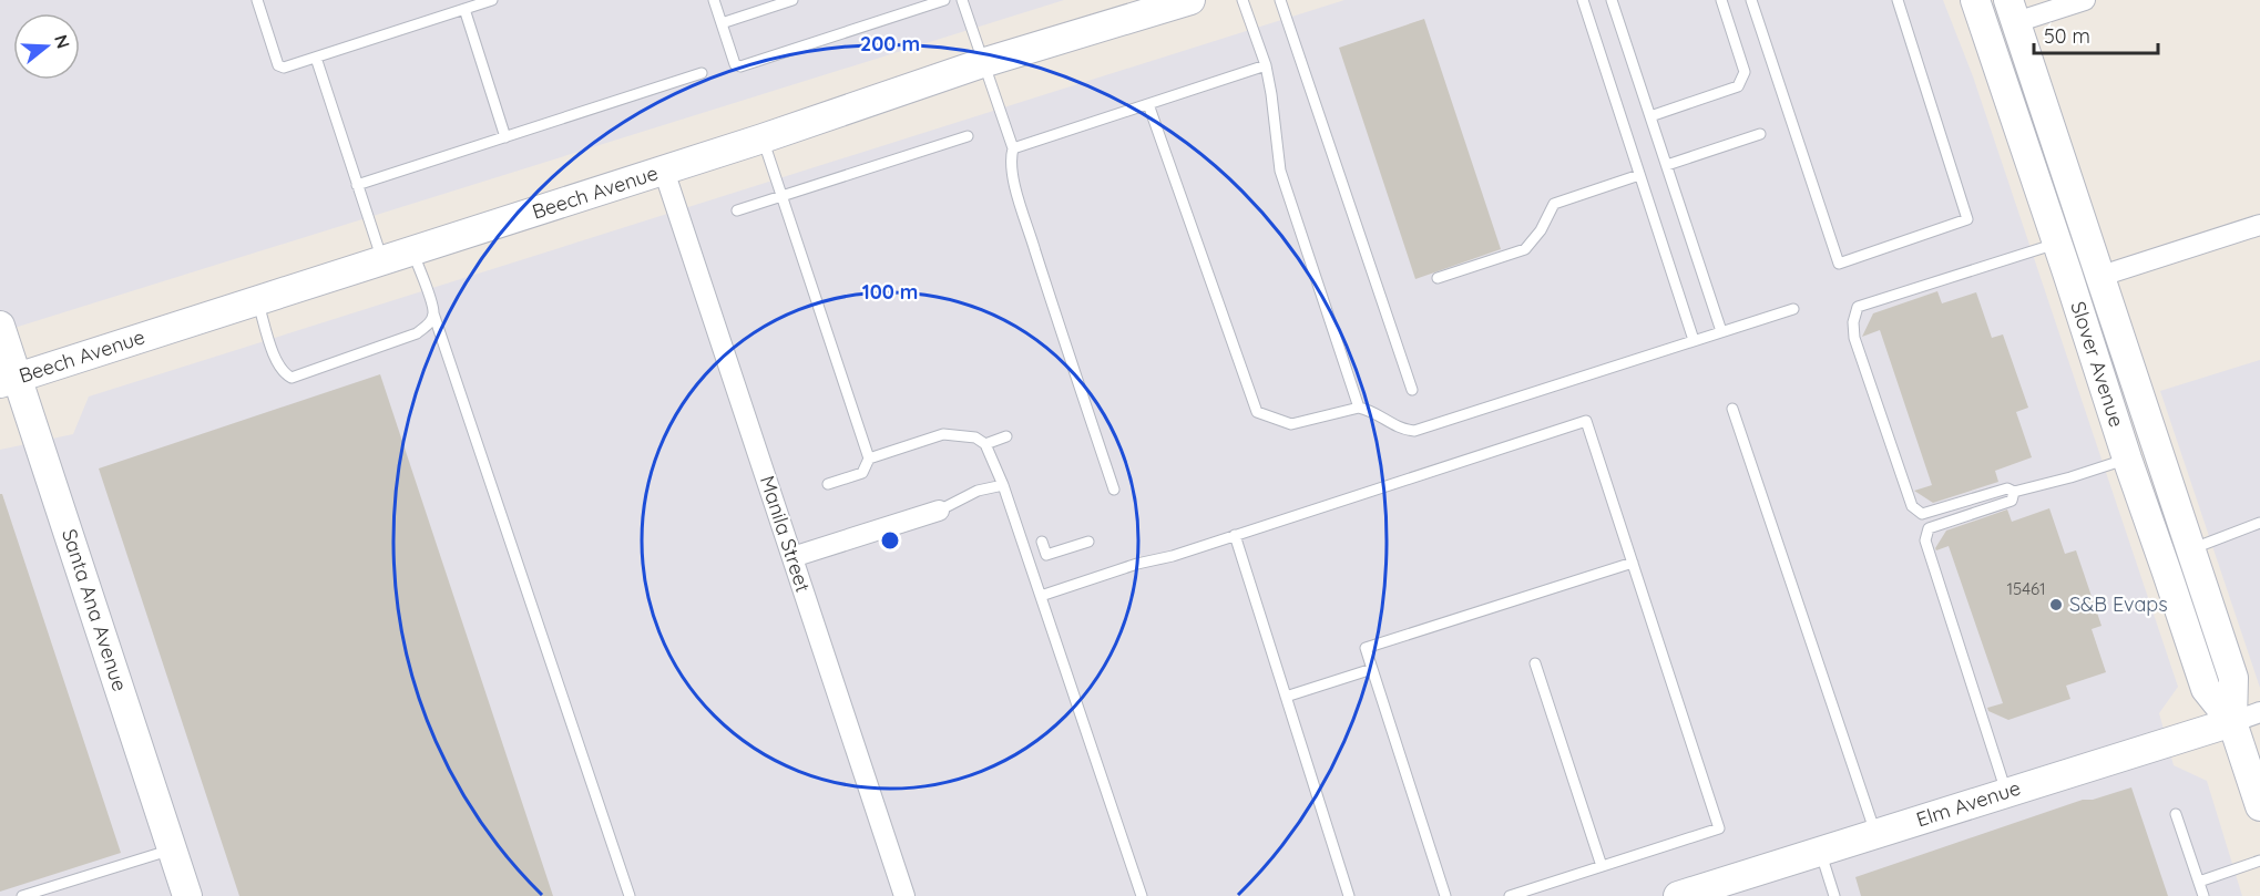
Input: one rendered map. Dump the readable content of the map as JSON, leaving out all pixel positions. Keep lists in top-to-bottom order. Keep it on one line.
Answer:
{"streets":{"main road":["Beech Avenue","Slover Avenue","Santa Ana Avenue","Elm Avenue"],"street":["Manila Street"]},"crossings":[["Beech Avenue","Manila Street"],["Beech Avenue","Santa Ana Avenue"],["Slover Avenue","Elm Avenue"]],"places":["S&B Evaps"],"house_numbers":["15461"],"scale_bar":"50 m","north":"right","rings":["200 m","100 m"]}
